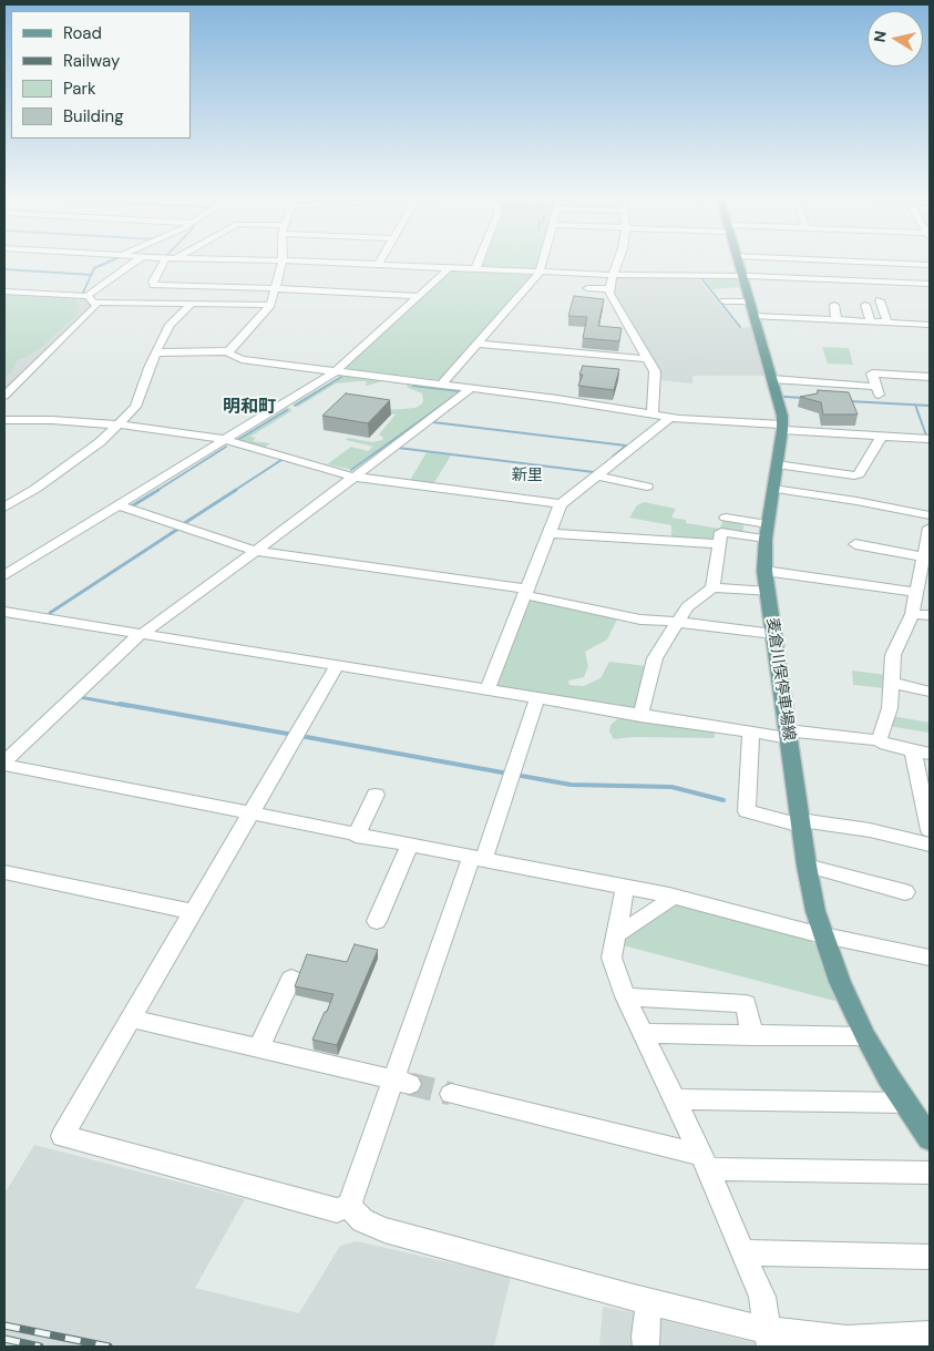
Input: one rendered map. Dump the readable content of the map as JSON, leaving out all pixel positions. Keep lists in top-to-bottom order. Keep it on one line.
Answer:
{"streets":{"main road":["麦倉川俣停車場線"]},"districts":["明和町","新里"],"legend":["Road","Railway","Park","Building"],"north":"left"}
